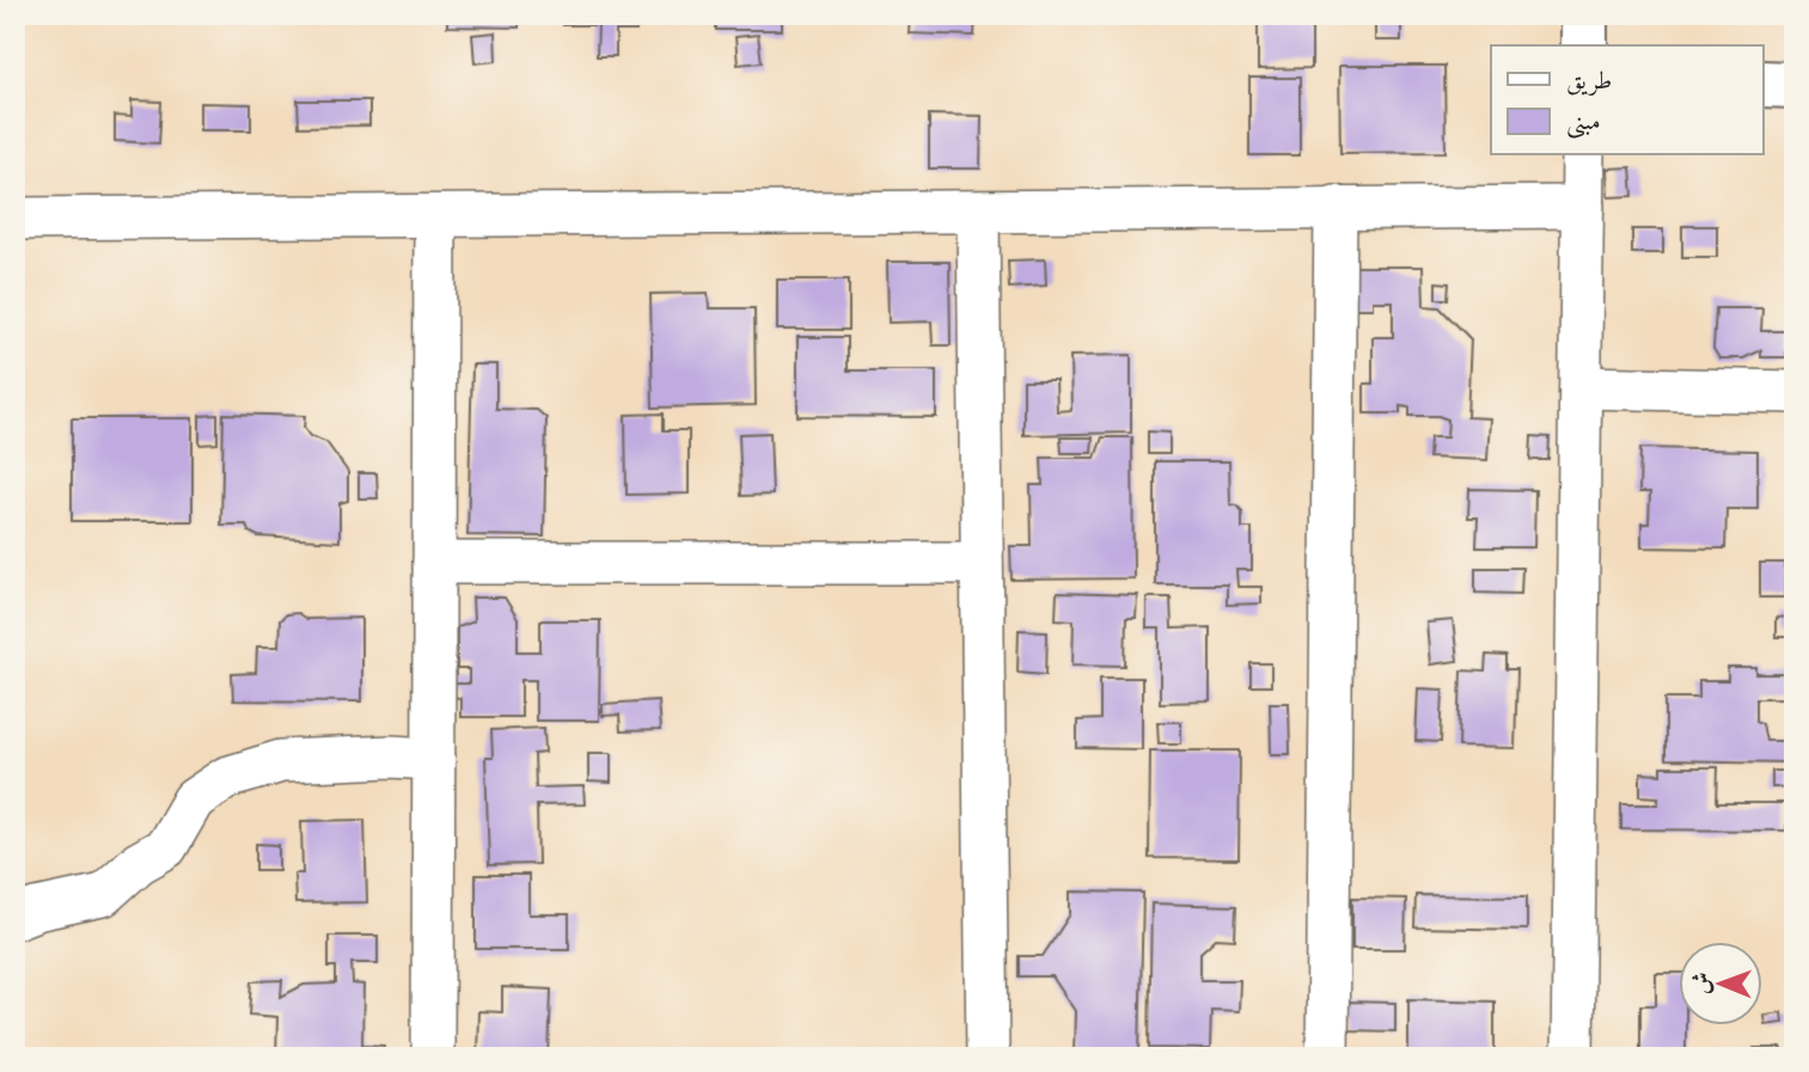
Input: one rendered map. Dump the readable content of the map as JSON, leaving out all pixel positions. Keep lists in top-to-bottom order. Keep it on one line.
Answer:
{"legend":["طريق","مبنى"],"north":"left"}
